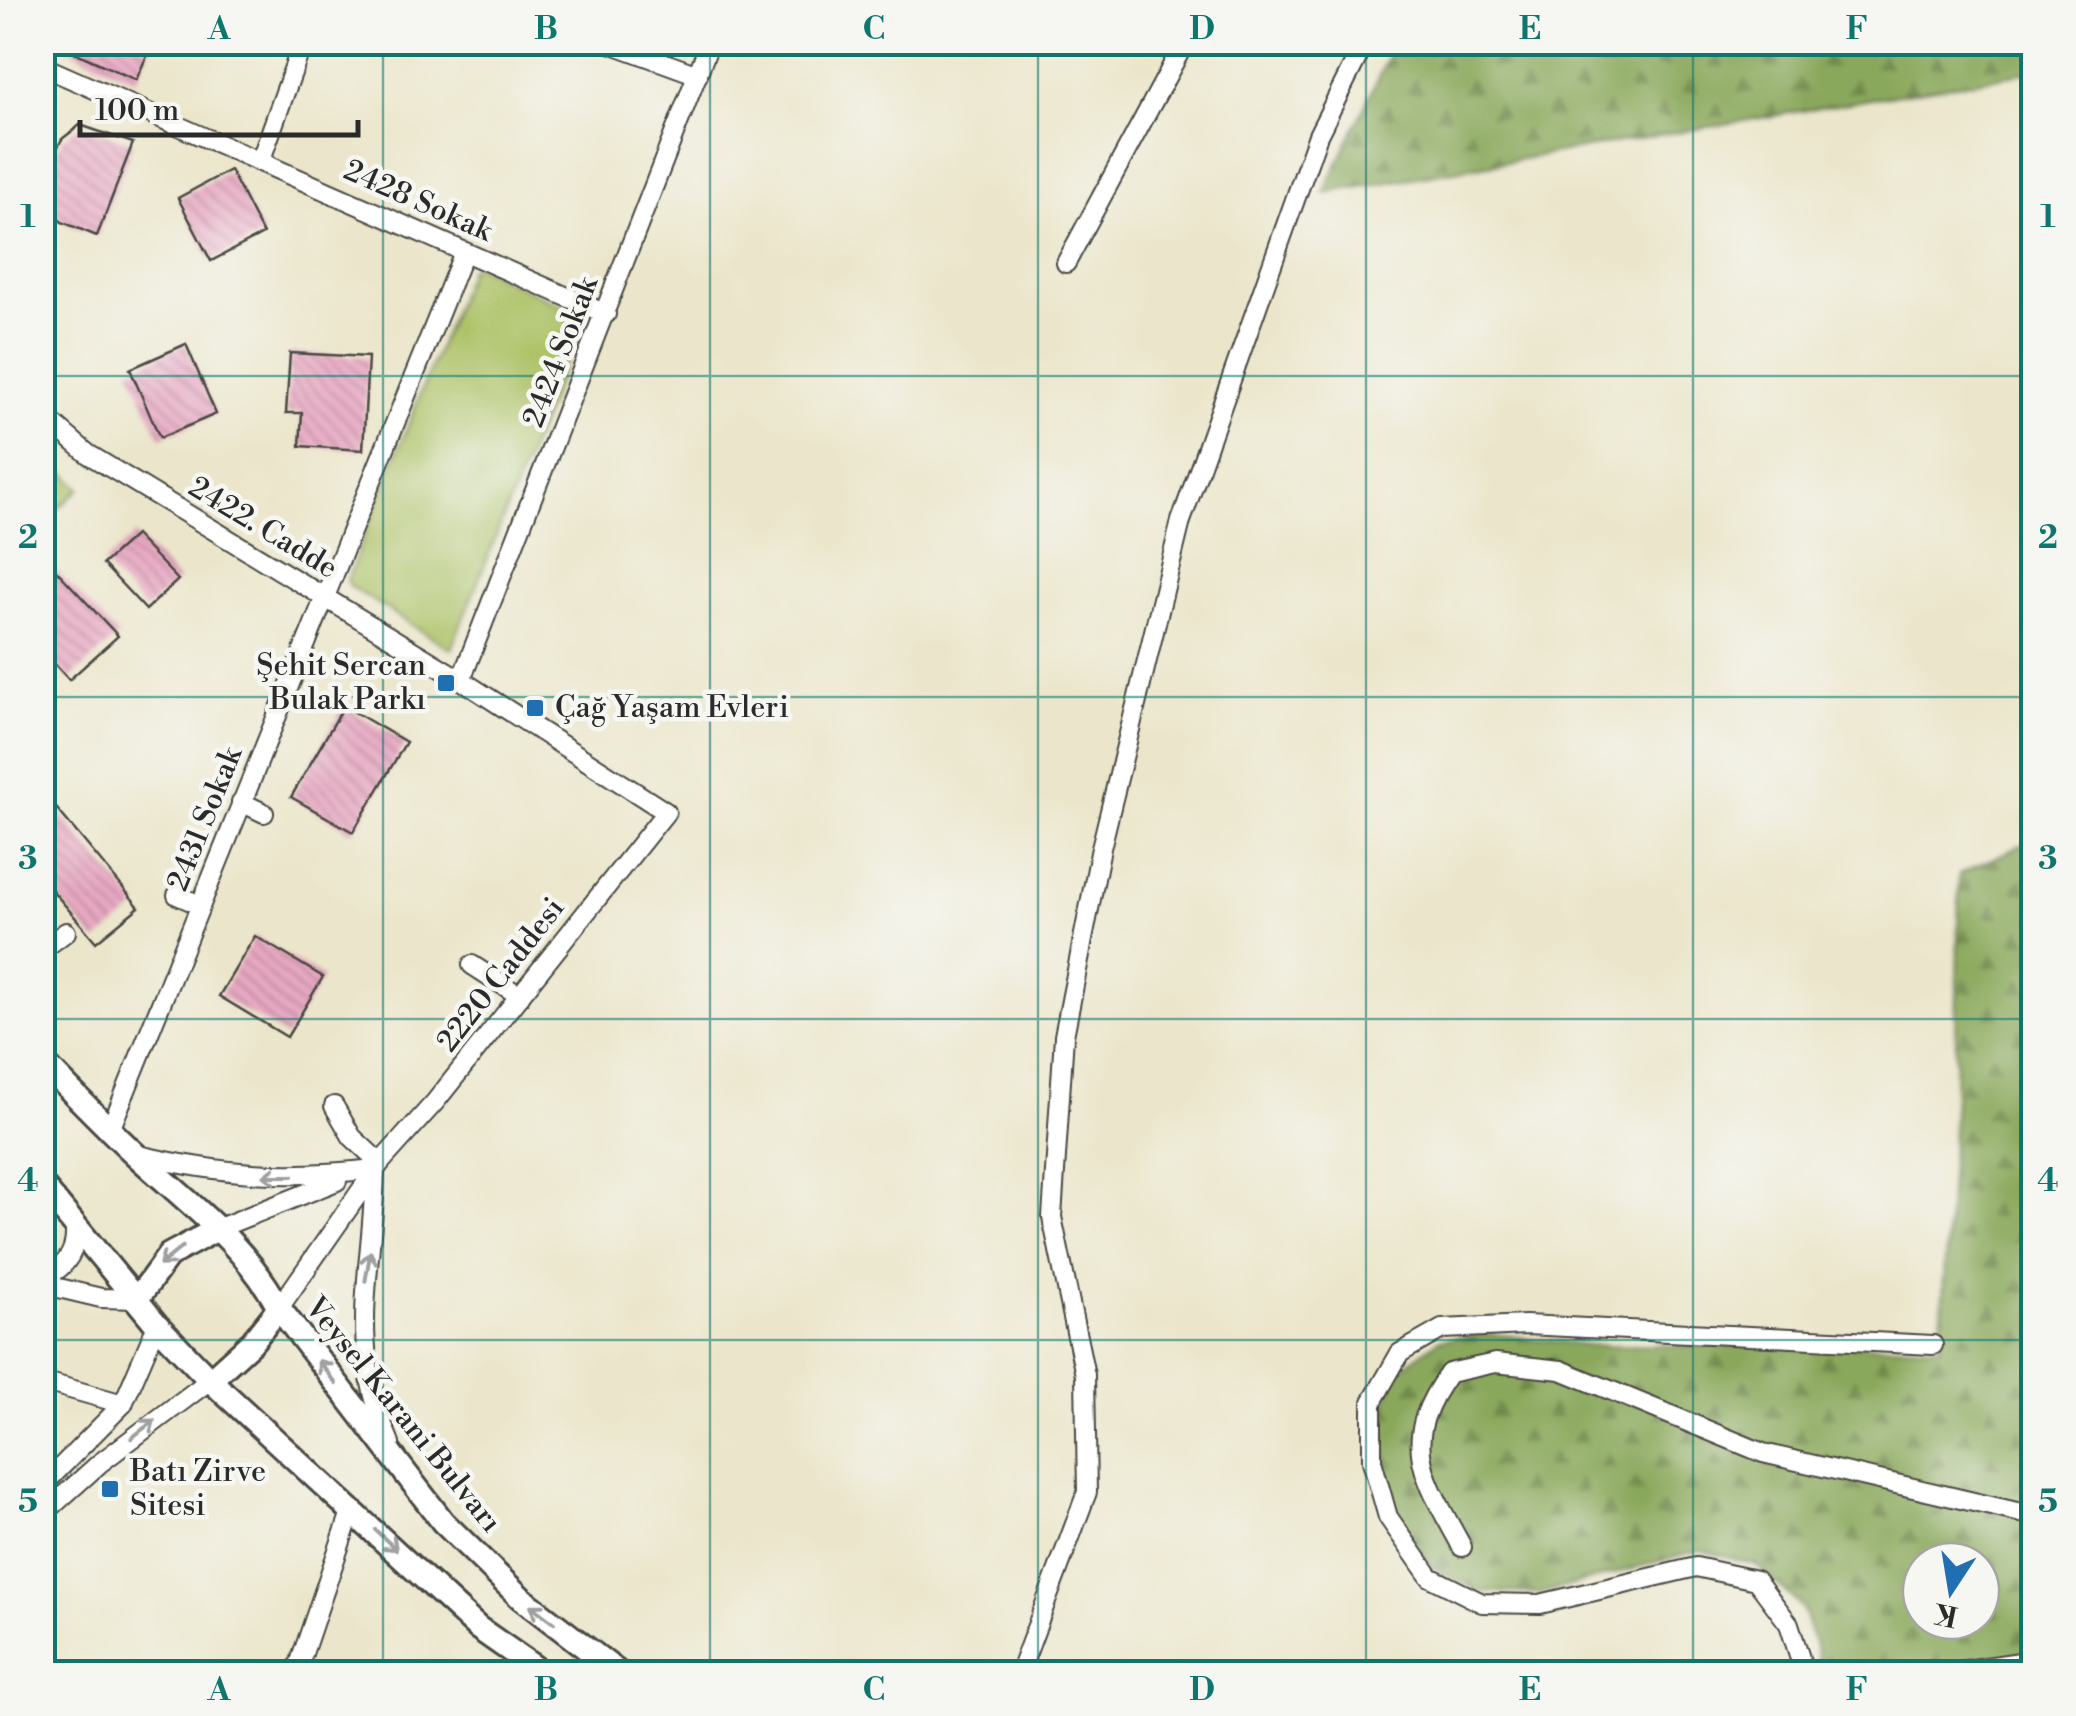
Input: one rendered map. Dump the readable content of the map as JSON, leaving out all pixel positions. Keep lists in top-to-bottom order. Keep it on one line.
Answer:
{"streets":{"main road":["Veysel Karani Bulvarı"],"street":["2428 Sokak","2424 Sokak","2422. Cadde","2431 Sokak","2220 Caddesi"]},"crossings":[["2428 Sokak","2424 Sokak"],["2428 Sokak","2431 Sokak"],["2424 Sokak","2422. Cadde"],["2422. Cadde","2431 Sokak"],["2422. Cadde","2220 Caddesi"],["2431 Sokak","Veysel Karani Bulvarı"],["2220 Caddesi","Veysel Karani Bulvarı"]],"places":{"transit":["Şehit Sercan Bulak Parkı","Çağ Yaşam Evleri","Batı Zirve Sitesi"]},"scale_bar":"100 m","north":"bottom","grid":{"columns":["A","B","C","D","E","F"],"rows":["1","2","3","4","5"]}}
